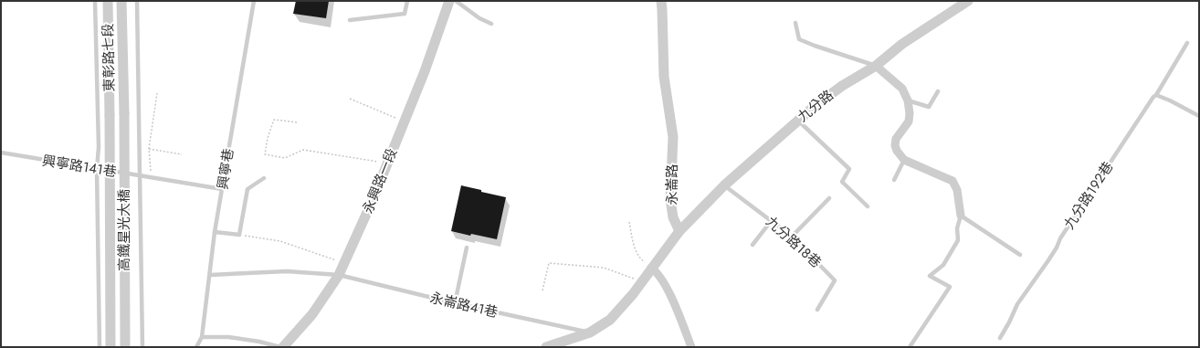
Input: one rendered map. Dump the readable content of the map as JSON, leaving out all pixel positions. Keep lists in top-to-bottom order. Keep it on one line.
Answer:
{"streets":{"street":["東彰路七段","九分路","永興路一段","永崙路","高鐵星光大橋"],"lane":["興寧路141巷","興寧巷","九分路192巷","九分路18巷","永崙路41巷"]},"crossings":[["東彰路七段","高鐵星光大橋"],["九分路","永崙路"],["九分路","九分路18巷"],["興寧路141巷","興寧巷"],["興寧巷","永崙路41巷"],["永興路一段","永崙路41巷"]]}
